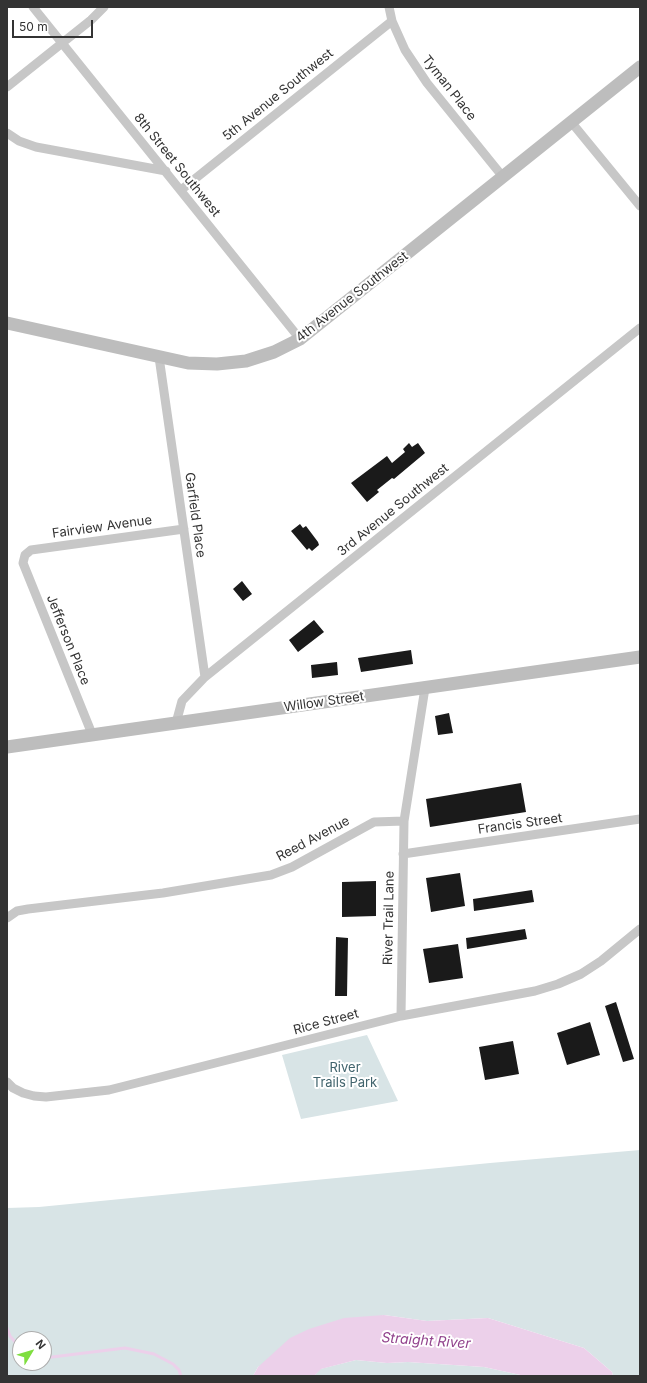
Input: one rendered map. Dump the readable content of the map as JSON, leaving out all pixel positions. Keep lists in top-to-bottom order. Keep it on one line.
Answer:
{"streets":{"street":["Tyman Place","5th Avenue Southwest","8th Street Southwest","4th Avenue Southwest","3rd Avenue Southwest","Garfield Place","Fairview Avenue","Jefferson Place","Willow Street","Francis Street","Reed Avenue","River Trail Lane","Rice Street"]},"crossings":[["Tyman Place","5th Avenue Southwest"],["Tyman Place","4th Avenue Southwest"],["5th Avenue Southwest","8th Street Southwest"],["8th Street Southwest","4th Avenue Southwest"],["4th Avenue Southwest","Garfield Place"],["3rd Avenue Southwest","Garfield Place"],["3rd Avenue Southwest","Willow Street"],["Garfield Place","Fairview Avenue"],["Fairview Avenue","Jefferson Place"],["Jefferson Place","Willow Street"],["Francis Street","River Trail Lane"],["Reed Avenue","River Trail Lane"],["River Trail Lane","Rice Street"]],"water":["Straight River"],"parks":["River Trails Park"],"scale_bar":"50 m","north":"top right"}
